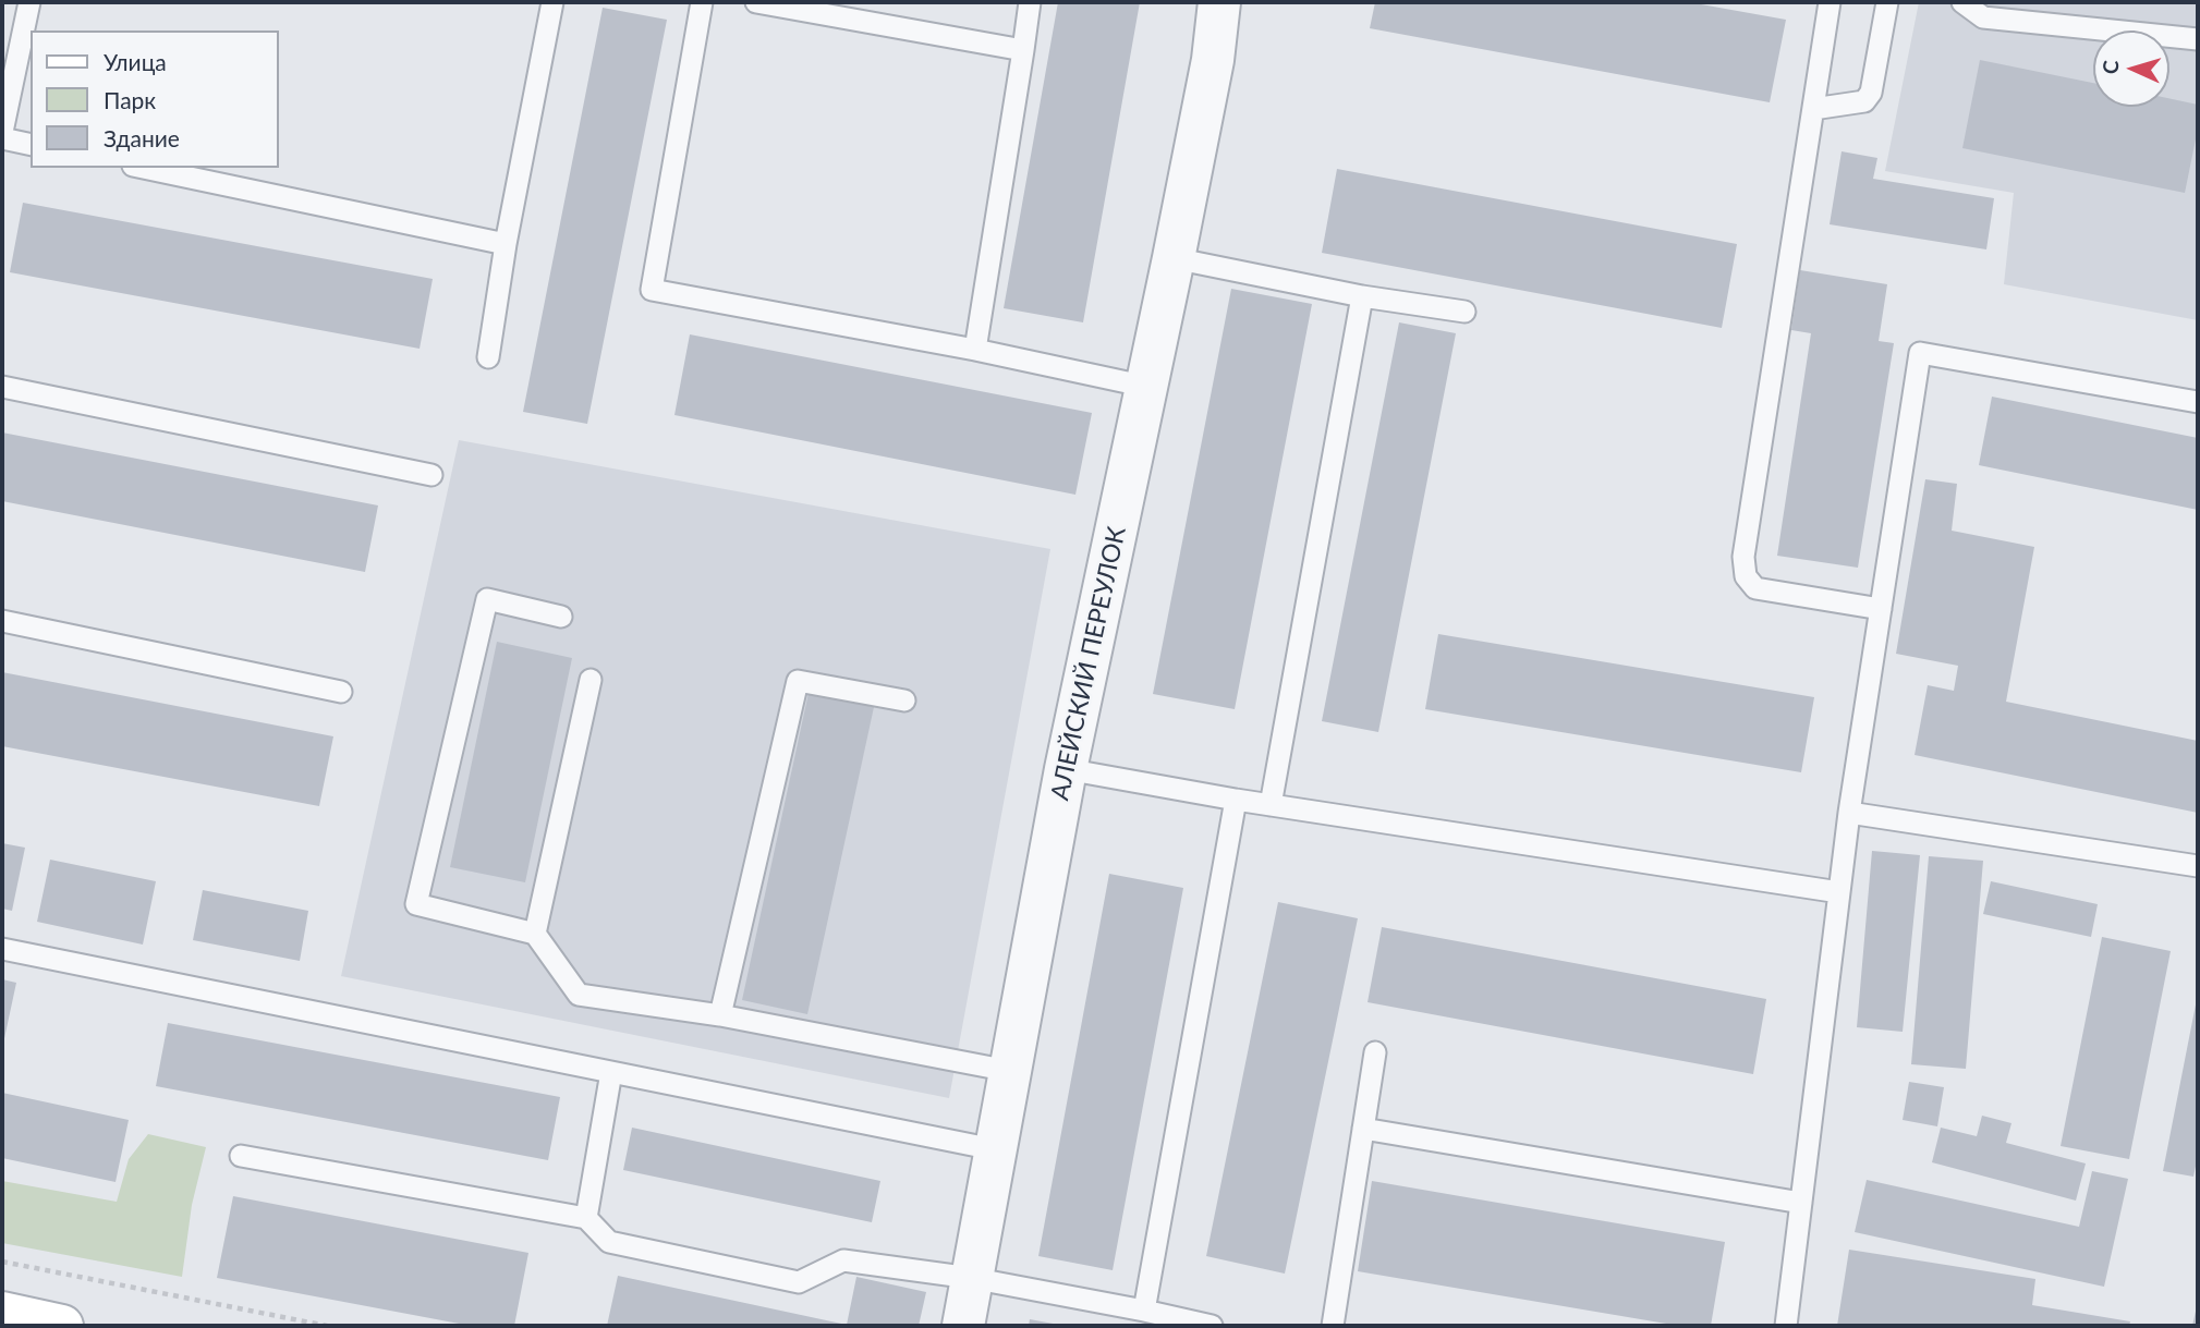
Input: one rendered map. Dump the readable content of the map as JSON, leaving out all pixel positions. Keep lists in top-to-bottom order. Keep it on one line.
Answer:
{"streets":{"street":["АЛЕЙСКИЙ ПЕРЕУЛОК"]},"legend":["Улица","Парк","Здание"],"north":"left"}
